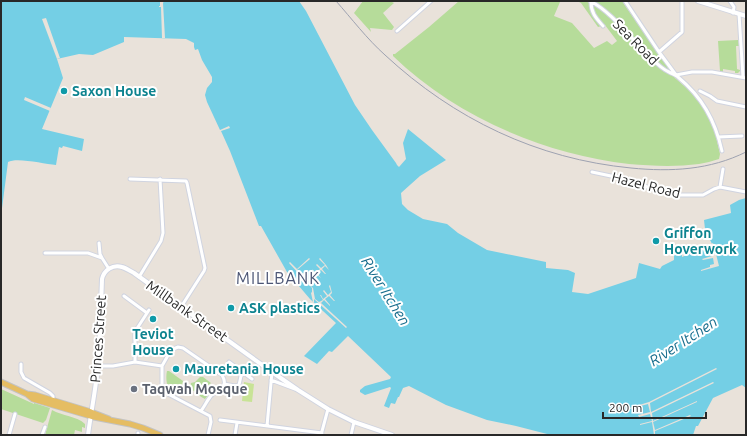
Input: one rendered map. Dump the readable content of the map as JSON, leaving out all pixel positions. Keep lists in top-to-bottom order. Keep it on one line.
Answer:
{"streets":{"street":["Sea Road","Hazel Road","Millbank Street","Princes Street"]},"crossings":[["Millbank Street","Princes Street"]],"districts":["MILLBANK"],"water":["River Itchen"],"places":["Saxon House","Griffon Hoverwork","ASK plastics","Teviot House","Mauretania House","Taqwah Mosque"],"scale_bar":"200 m"}
